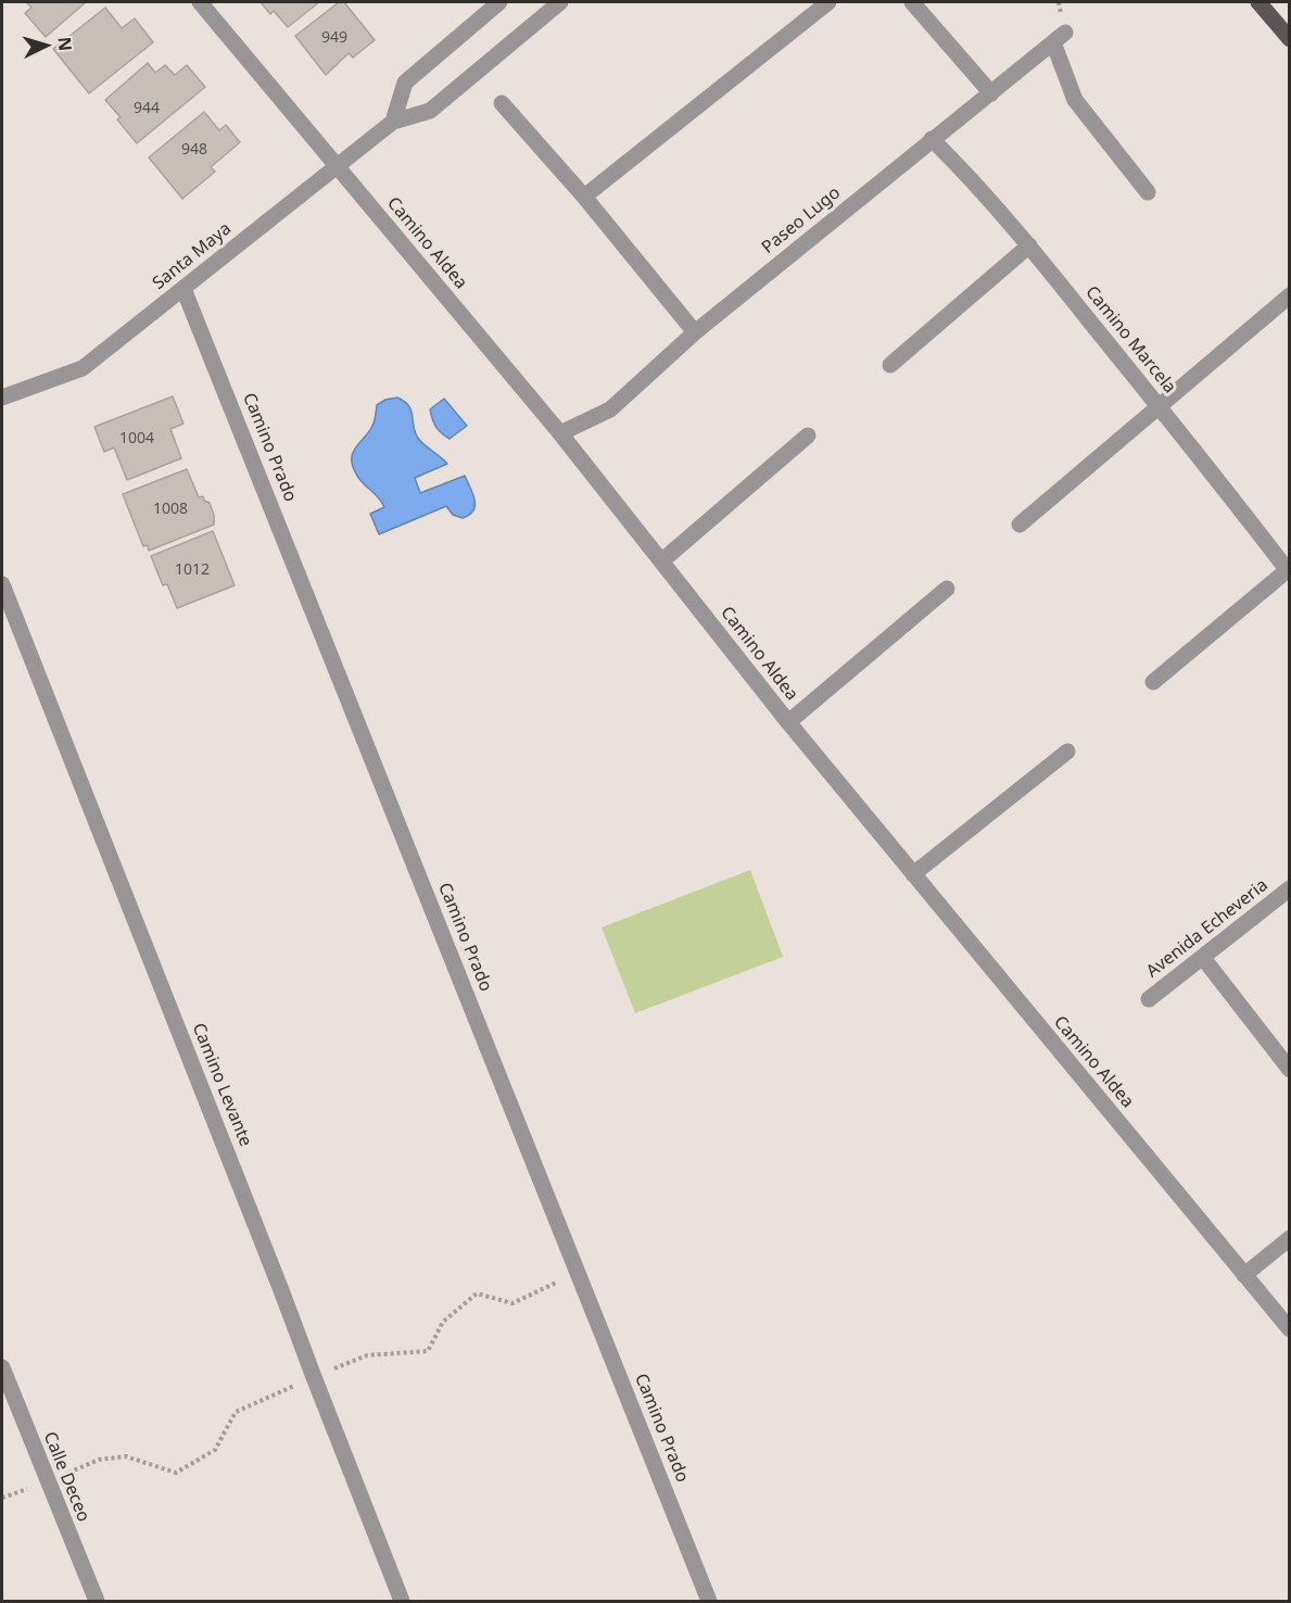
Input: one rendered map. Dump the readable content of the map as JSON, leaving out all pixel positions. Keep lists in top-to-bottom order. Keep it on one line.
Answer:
{"streets":{"street":["Paseo Lugo","Camino Aldea","Santa Maya","Camino Marcela","Camino Prado","Avenida Echeveria","Camino Levante","Calle Deceo"]},"crossings":[["Paseo Lugo","Camino Aldea"],["Paseo Lugo","Camino Marcela"],["Camino Aldea","Santa Maya"],["Santa Maya","Camino Prado"]],"house_numbers":["949","944","948","1004","1008","1012"],"north":"right"}
